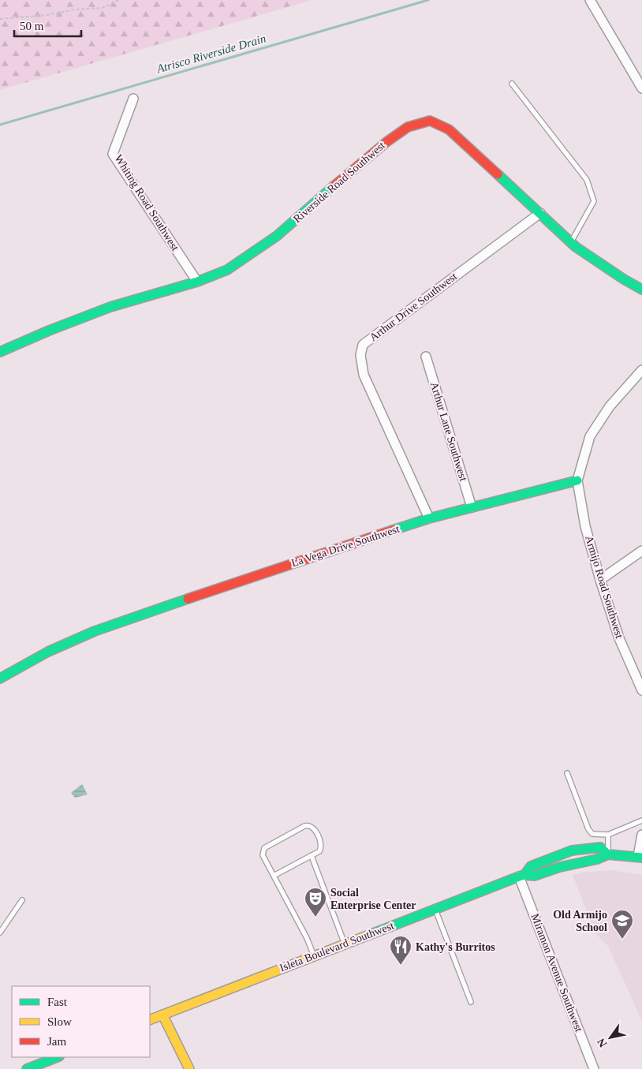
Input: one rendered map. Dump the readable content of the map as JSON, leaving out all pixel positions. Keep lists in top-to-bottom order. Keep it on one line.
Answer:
{"streets":{"street":["Riverside Road Southwest","Whiting Road Southwest","Arthur Drive Southwest","Arthur Lane Southwest","La Vega Drive Southwest","Armijo Road Southwest","Isleta Boulevard Southwest","Miramon Avenue Southwest"]},"crossings":[["Riverside Road Southwest","Whiting Road Southwest"],["Riverside Road Southwest","Arthur Drive Southwest"],["Arthur Drive Southwest","La Vega Drive Southwest"],["Arthur Lane Southwest","La Vega Drive Southwest"],["La Vega Drive Southwest","Armijo Road Southwest"],["Isleta Boulevard Southwest","Miramon Avenue Southwest"]],"water":["Atrisco Riverside Drain"],"places":{"theatre":["Social Enterprise Center"],"school or university":["Old Armijo School"],"restaurant":["Kathy's Burritos"]},"legend":["Fast","Slow","Jam"],"scale_bar":"50 m","north":"bottom left"}
